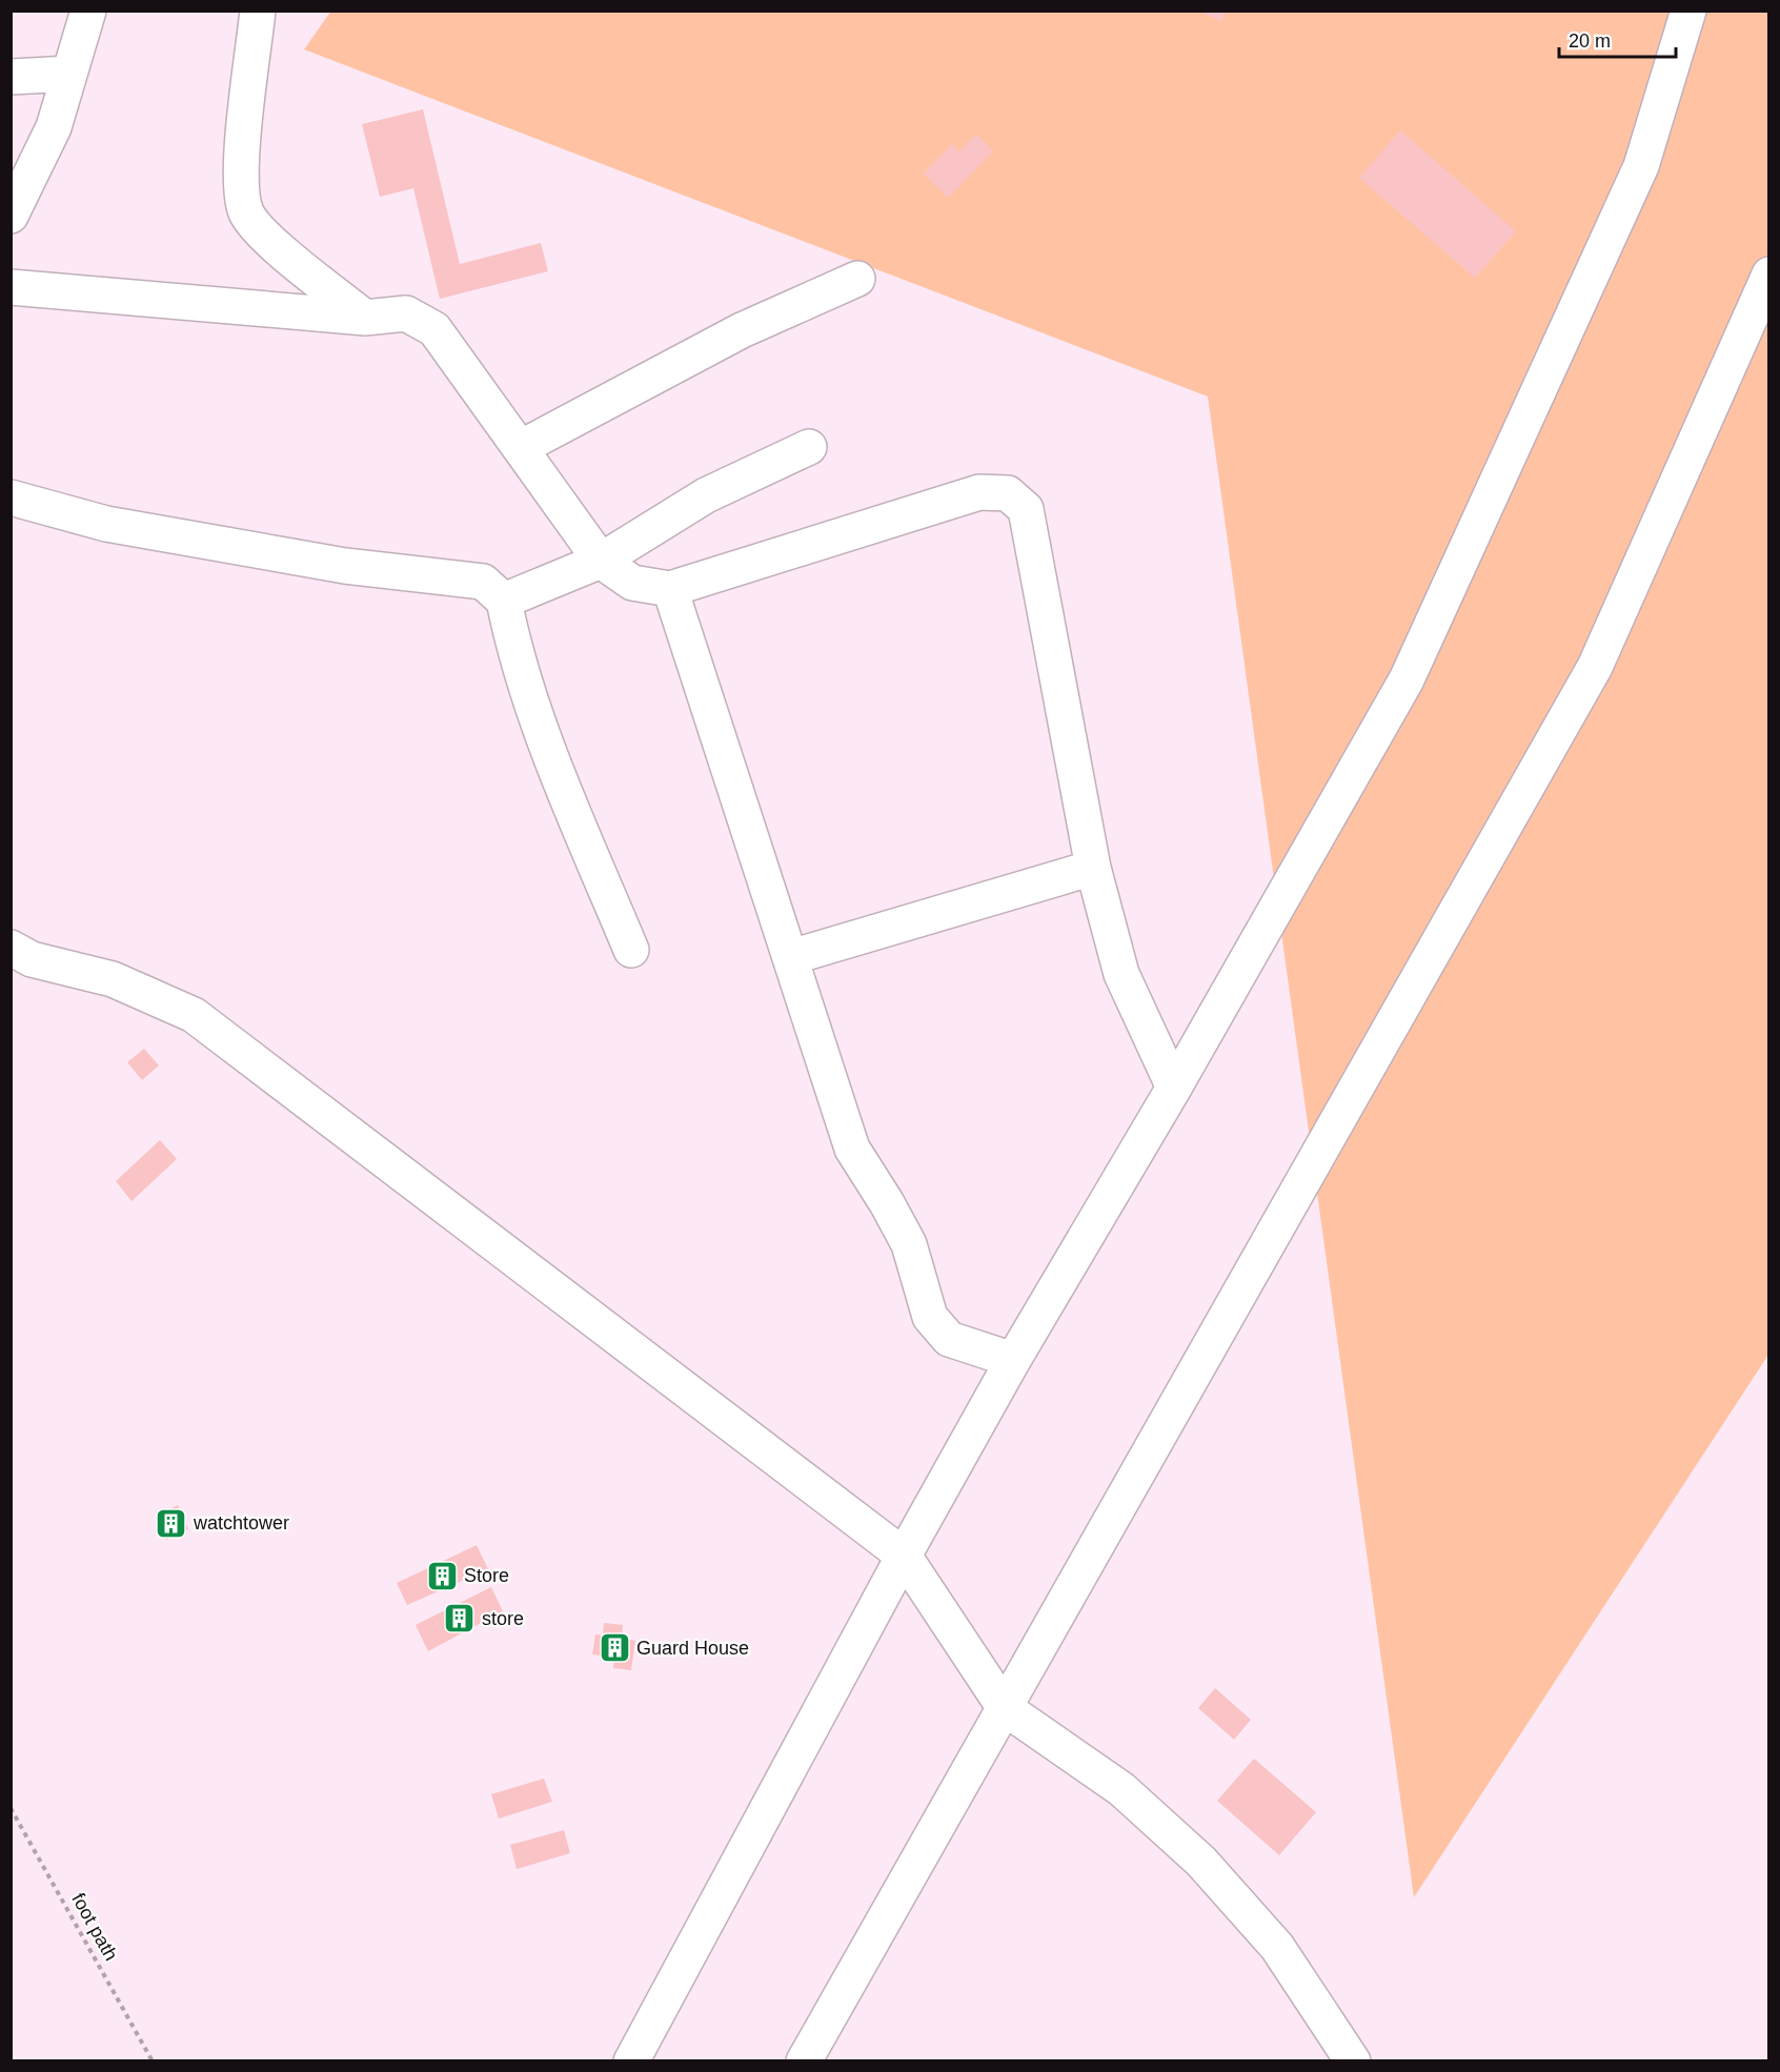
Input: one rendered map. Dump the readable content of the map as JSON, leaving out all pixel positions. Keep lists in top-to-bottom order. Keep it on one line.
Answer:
{"streets":{"path":["foot path"]},"places":{"building":["watchtower","Store","store","Guard House"]},"scale_bar":"20 m"}
